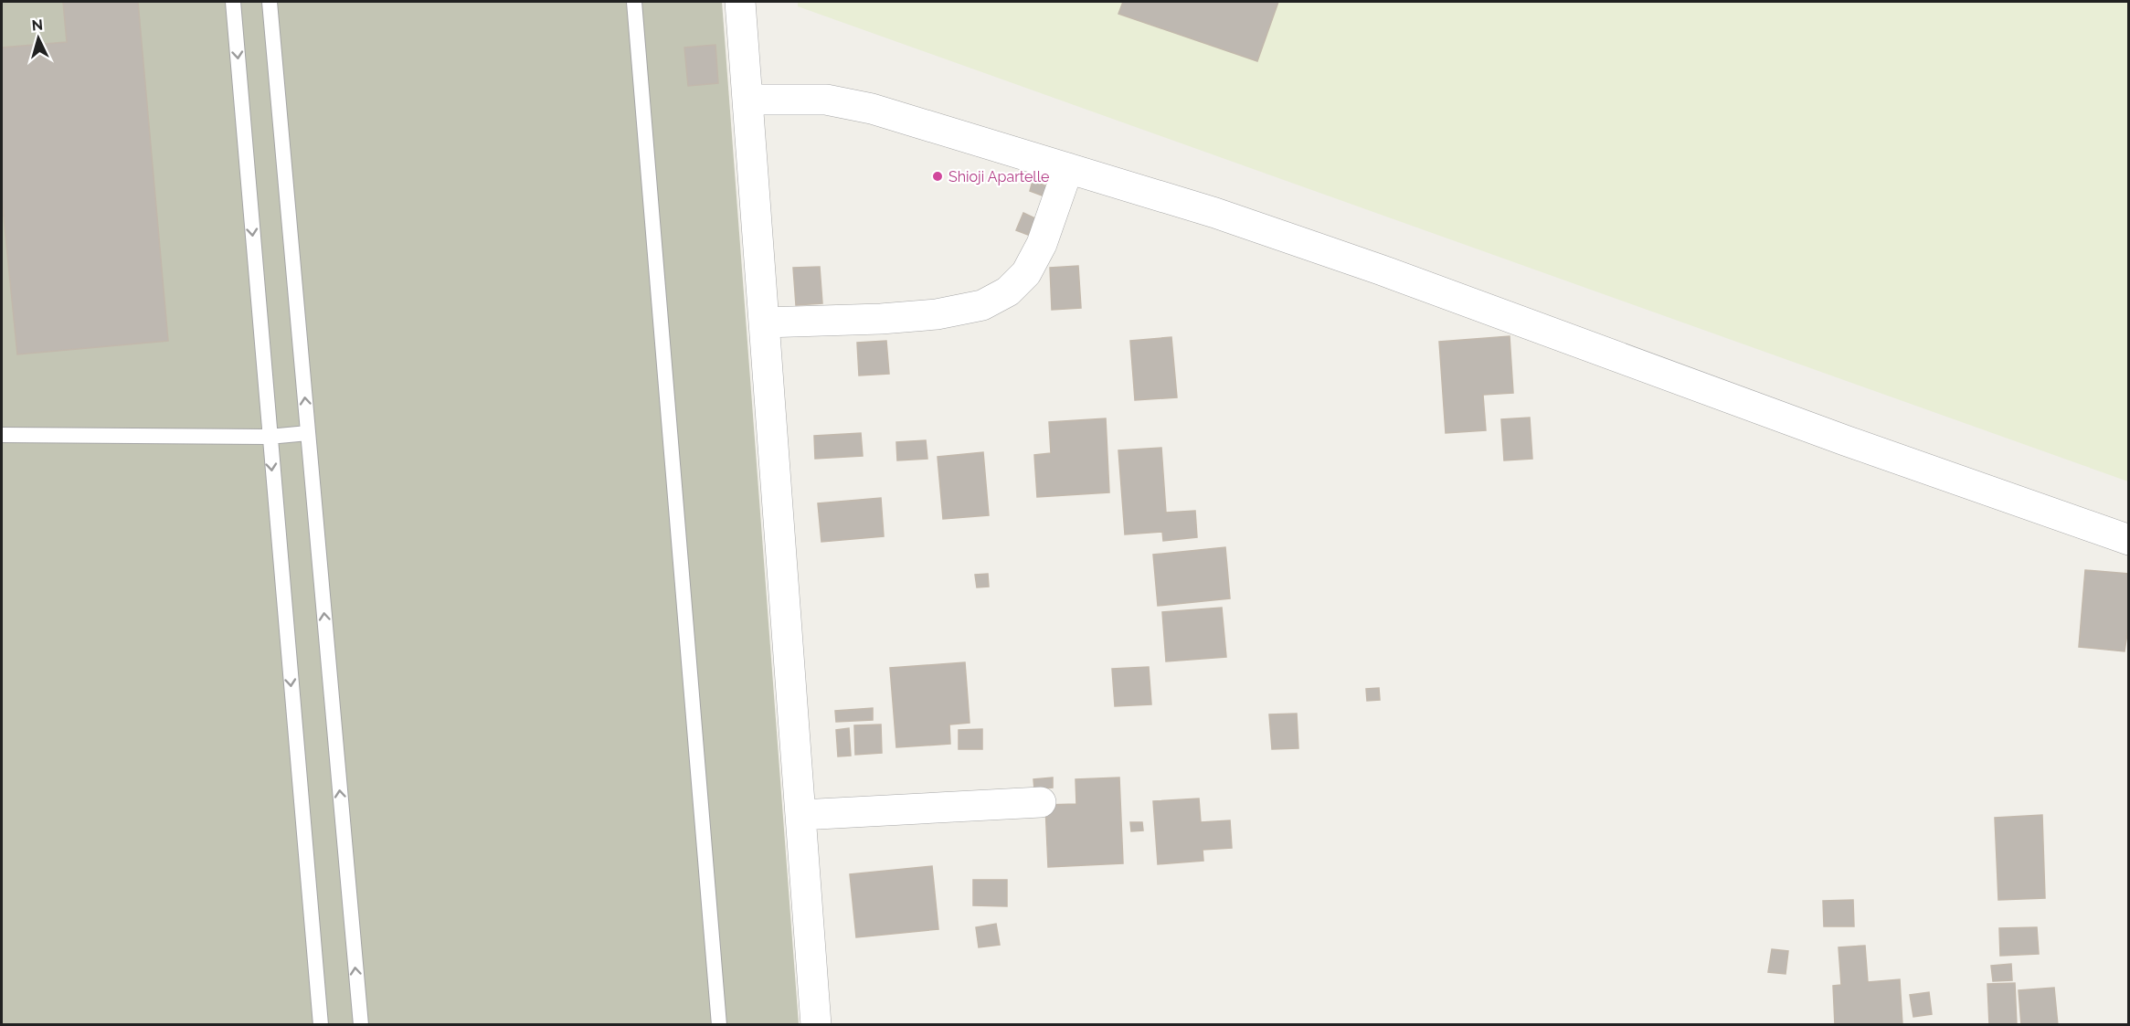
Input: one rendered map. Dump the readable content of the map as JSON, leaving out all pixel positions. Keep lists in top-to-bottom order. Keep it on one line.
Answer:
{"places":["Shioji Apartelle"],"north":"top"}
